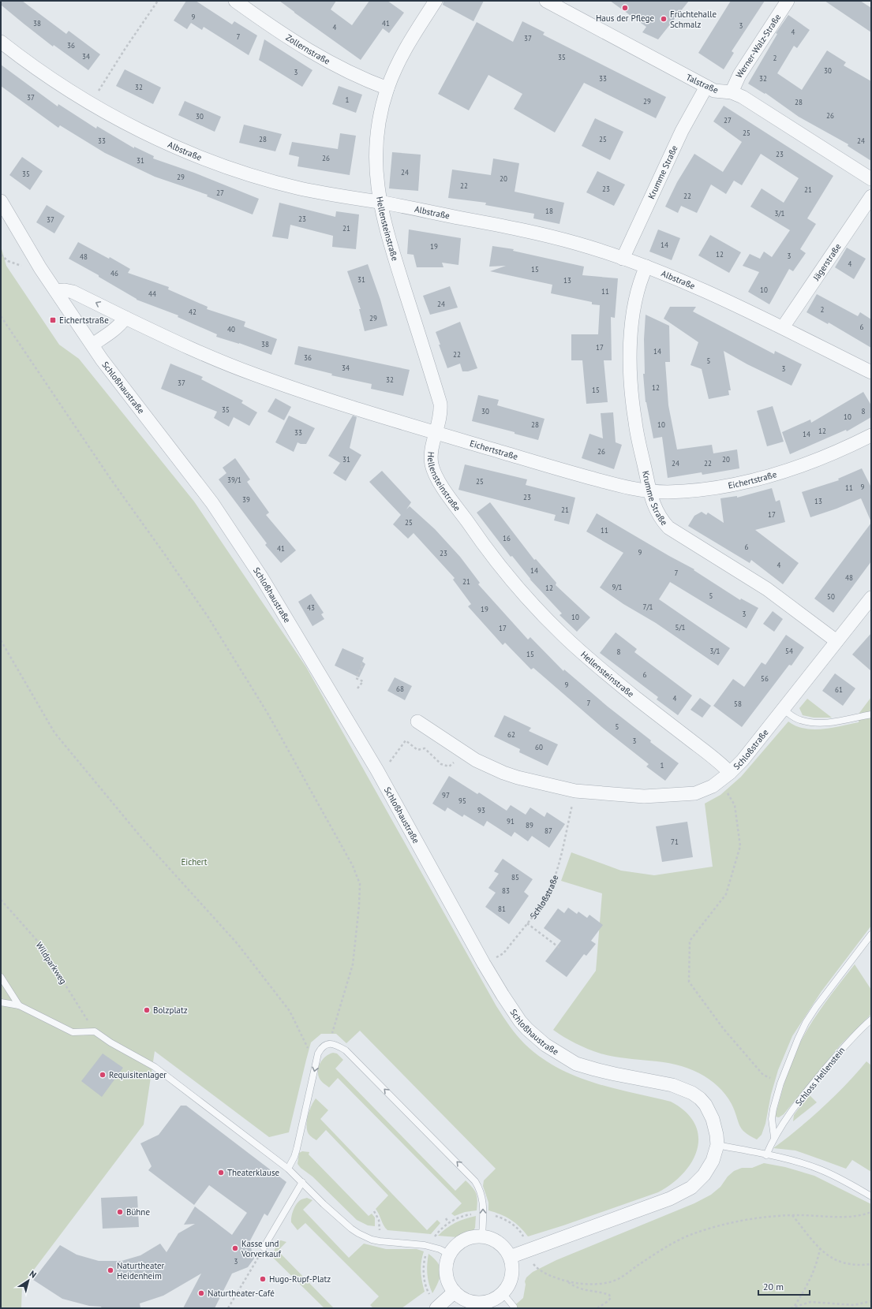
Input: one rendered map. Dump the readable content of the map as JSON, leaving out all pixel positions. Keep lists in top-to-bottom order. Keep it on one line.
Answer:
{"streets":{"street":["Werner-Walz-Straße","Zollernstraße","Talstraße","Albstraße","Krumme Straße","Hellensteinstraße","Jägerstraße","Schloßhaustraße","Eichertstraße","Schloßstraße"],"lane":["Schloss Hellenstein"],"path":["Wildparkweg"]},"crossings":[["Werner-Walz-Straße","Talstraße"],["Zollernstraße","Hellensteinstraße"],["Talstraße","Krumme Straße"],["Albstraße","Krumme Straße"],["Albstraße","Hellensteinstraße"],["Albstraße","Jägerstraße"],["Krumme Straße","Eichertstraße"],["Krumme Straße","Schloßstraße"],["Hellensteinstraße","Eichertstraße"],["Hellensteinstraße","Schloßstraße"],["Schloßhaustraße","Eichertstraße"],["Schloßhaustraße","Schloßstraße"]],"parks":["Eichert"],"places":{"other":["Haus der Pflege","Früchtehalle Schmalz","Bolzplatz","Requisitenlager","Theaterklause","Bühne","Kasse und Vorverkauf","Naturtheater Heidenheim","Hugo-Rupf-Platz","Naturtheater-Café"],"transit":["Eichertstraße"]},"house_numbers":["9","38","41","3","4","4","7","37","36","34","35","2","30","3","33","32","32","37","1","29","28","26","30","27","25","28","25","33","24","23","26","31","24","35","29","20","22","23","21","27","22","18","3/1","23","37","21","14","19","12","3","48","4","15","46","31","13","10","11","44","24","2","42","29","6","40","38","17","14","22","36","5","34","3","32","37","12","15","35","30","8","10","28","10","12","33","14","26","31","20","24","22","39/1","25","9","11","23","39","13","21","17","25","11","16","6","41","9","23","4","14","7","48","21","9/1","12","5","50","7/1","43","19","3","10","5/1","17","3/1","54","8","15","6","56","9","68","61","4","7","58","5","62","3","60","1","97","95","93","91","89","87","71","85","83","81","3"],"scale_bar":"20 m","north":"top right"}
